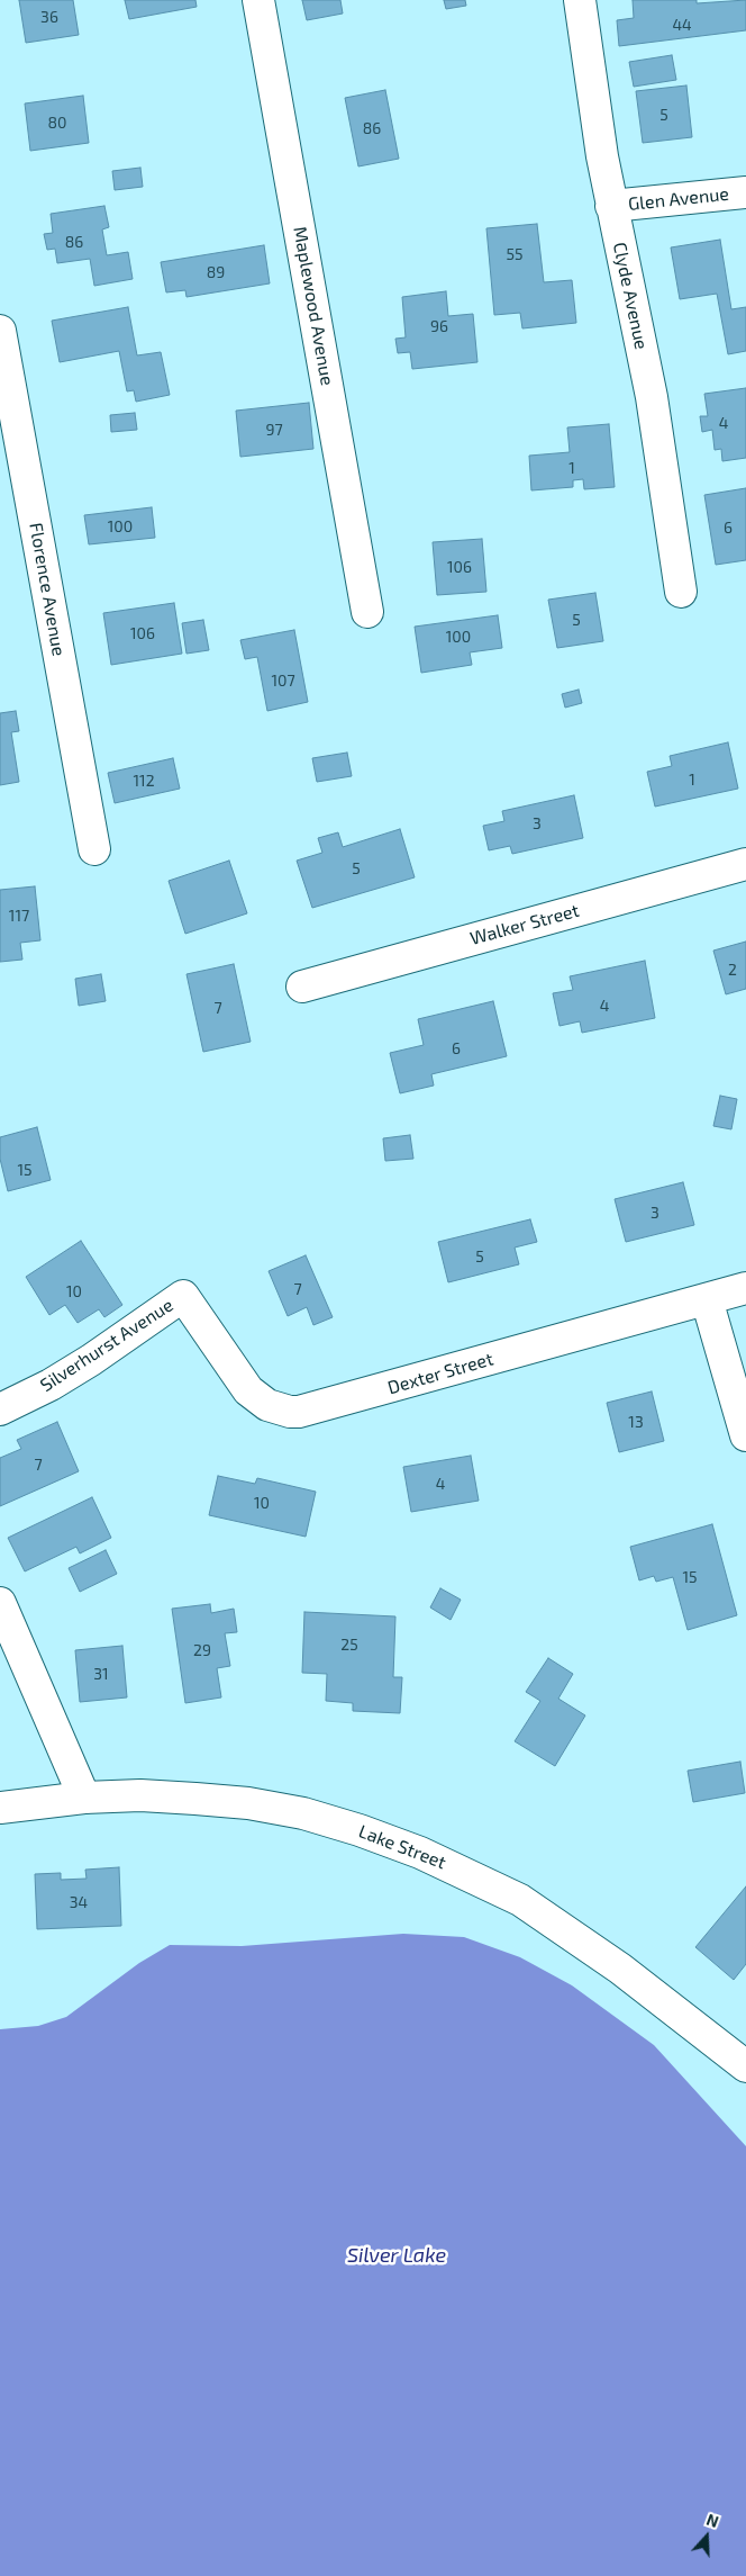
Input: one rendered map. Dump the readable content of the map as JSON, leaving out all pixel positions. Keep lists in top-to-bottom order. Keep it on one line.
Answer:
{"streets":{"street":["Glen Avenue","Clyde Avenue","Maplewood Avenue","Florence Avenue","Walker Street","Silverhurst Avenue","Dexter Street","Lake Street"]},"crossings":[["Glen Avenue","Clyde Avenue"],["Silverhurst Avenue","Dexter Street"]],"water":["Silver Lake"],"house_numbers":["36","44","5","80","86","86","55","89","96","4","97","1","100","6","106","5","106","100","107","1","112","3","5","117","2","4","7","6","15","3","5","7","10","13","7","4","10","15","25","29","31","34"],"north":"top"}
